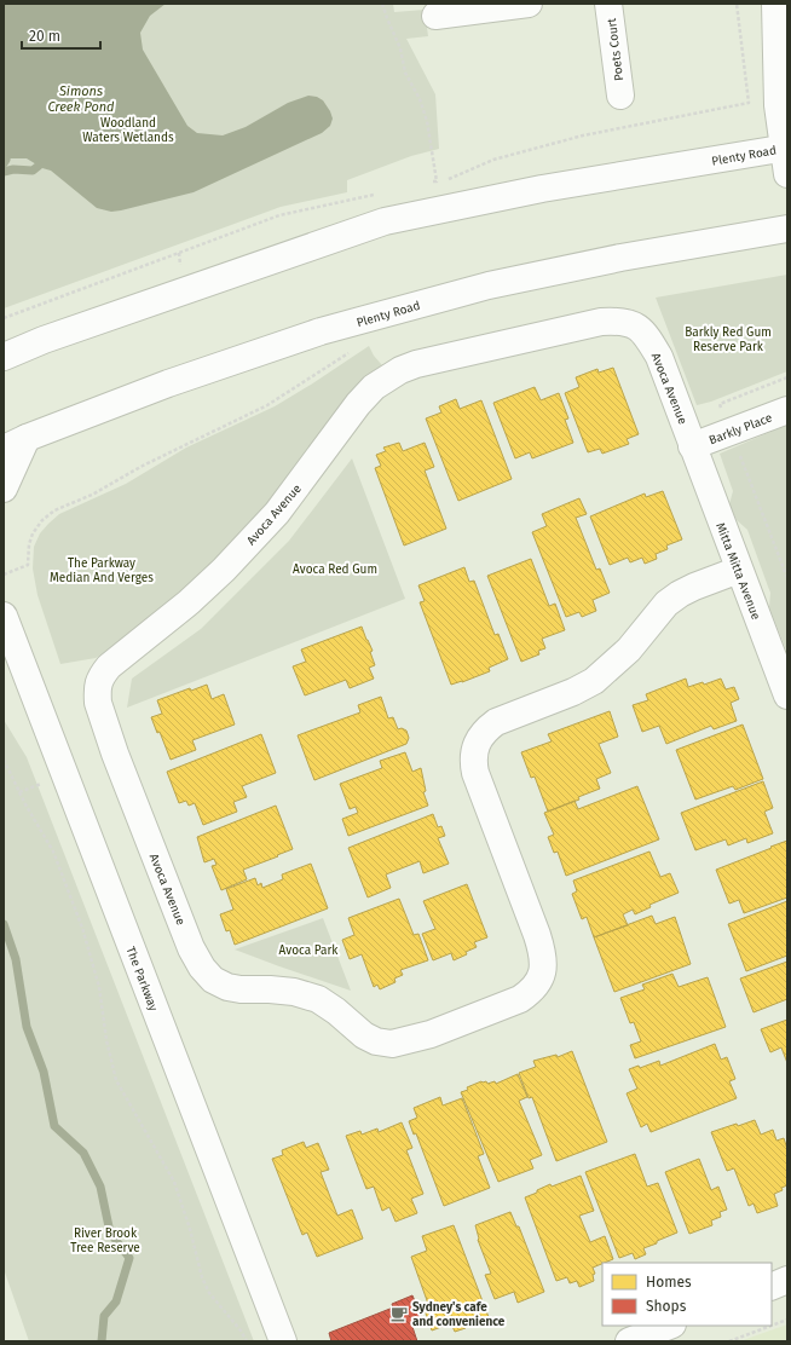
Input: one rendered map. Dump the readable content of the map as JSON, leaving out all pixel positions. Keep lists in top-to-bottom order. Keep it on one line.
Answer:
{"streets":{"main road":["Poets Court","Plenty Road","Avoca Avenue","Barkly Place","Mitta Mitta Avenue","The Parkway"]},"crossings":[["Avoca Avenue","Barkly Place"],["Avoca Avenue","Mitta Mitta Avenue"],["Barkly Place","Mitta Mitta Avenue"]],"water":["Simons Creek Pond"],"parks":["Woodland Waters Wetlands","Barkly Red Gum Reserve Park","The Parkway Median And Verges","Avoca Red Gum","Avoca Park","River Brook Tree Reserve"],"places":{"cafe":["Sydney's cafe and convenience"]},"legend":["Homes","Shops"],"scale_bar":"20 m"}
